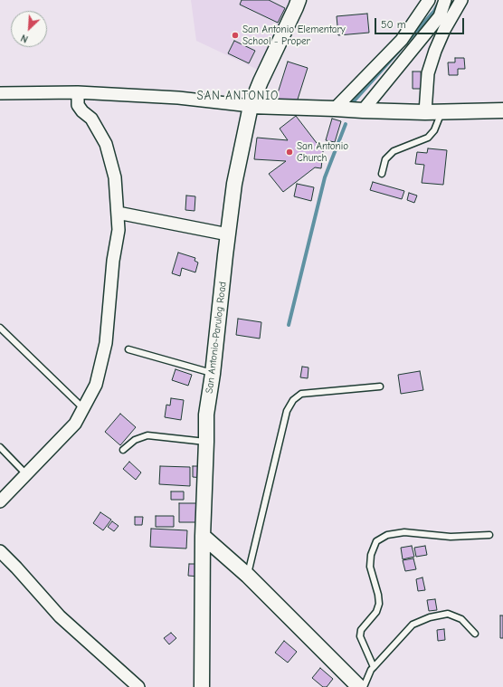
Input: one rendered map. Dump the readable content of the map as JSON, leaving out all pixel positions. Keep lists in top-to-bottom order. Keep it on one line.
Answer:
{"streets":{"street":["San Antonio-Parulog Road"]},"districts":["SAN ANTONIO"],"places":["San Antonio Elementary School - Proper","San Antonio Church"],"scale_bar":"50 m","north":"bottom left"}
